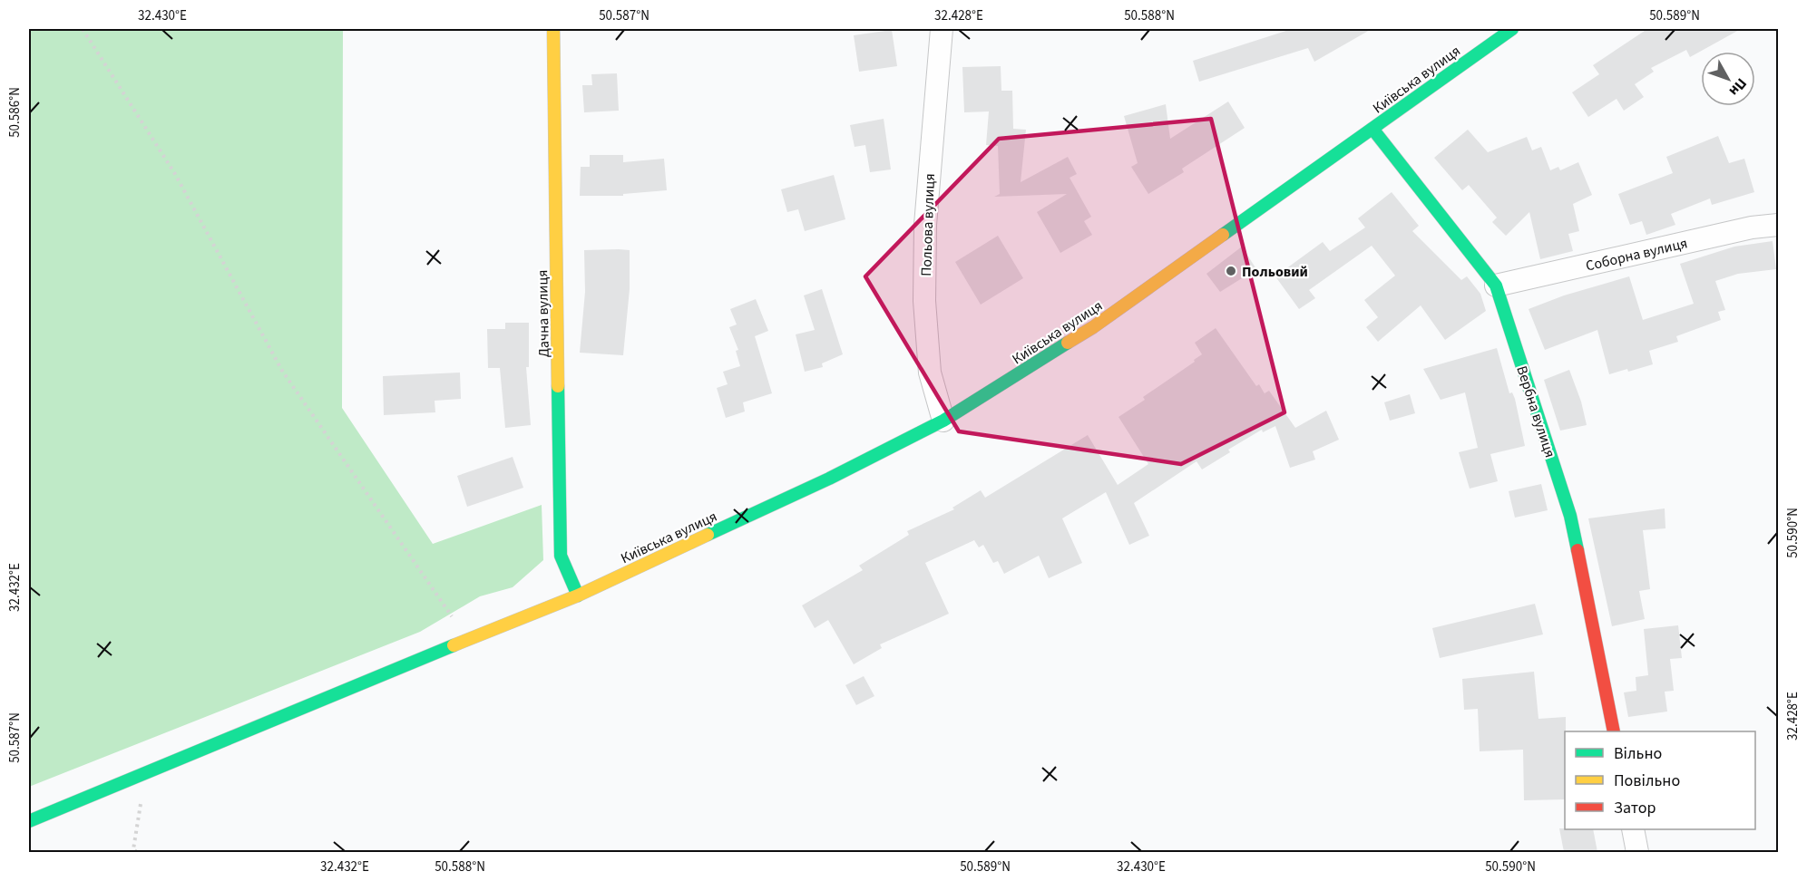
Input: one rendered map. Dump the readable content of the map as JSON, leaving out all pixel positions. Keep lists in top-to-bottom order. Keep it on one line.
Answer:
{"streets":{"street":["Київська вулиця","Польова вулиця","Соборна вулиця","Дачна вулиця","Вербна вулиця"]},"crossings":[["Київська вулиця","Польова вулиця"],["Київська вулиця","Дачна вулиця"],["Київська вулиця","Вербна вулиця"],["Соборна вулиця","Вербна вулиця"]],"places":["Польовий"],"legend":["Вільно","Повільно","Затор"],"north":"bottom right","coordinates":["32.430°E","50.587°N","32.428°E","50.588°N","50.589°N","50.586°N","50.590°N","32.432°E"]}
